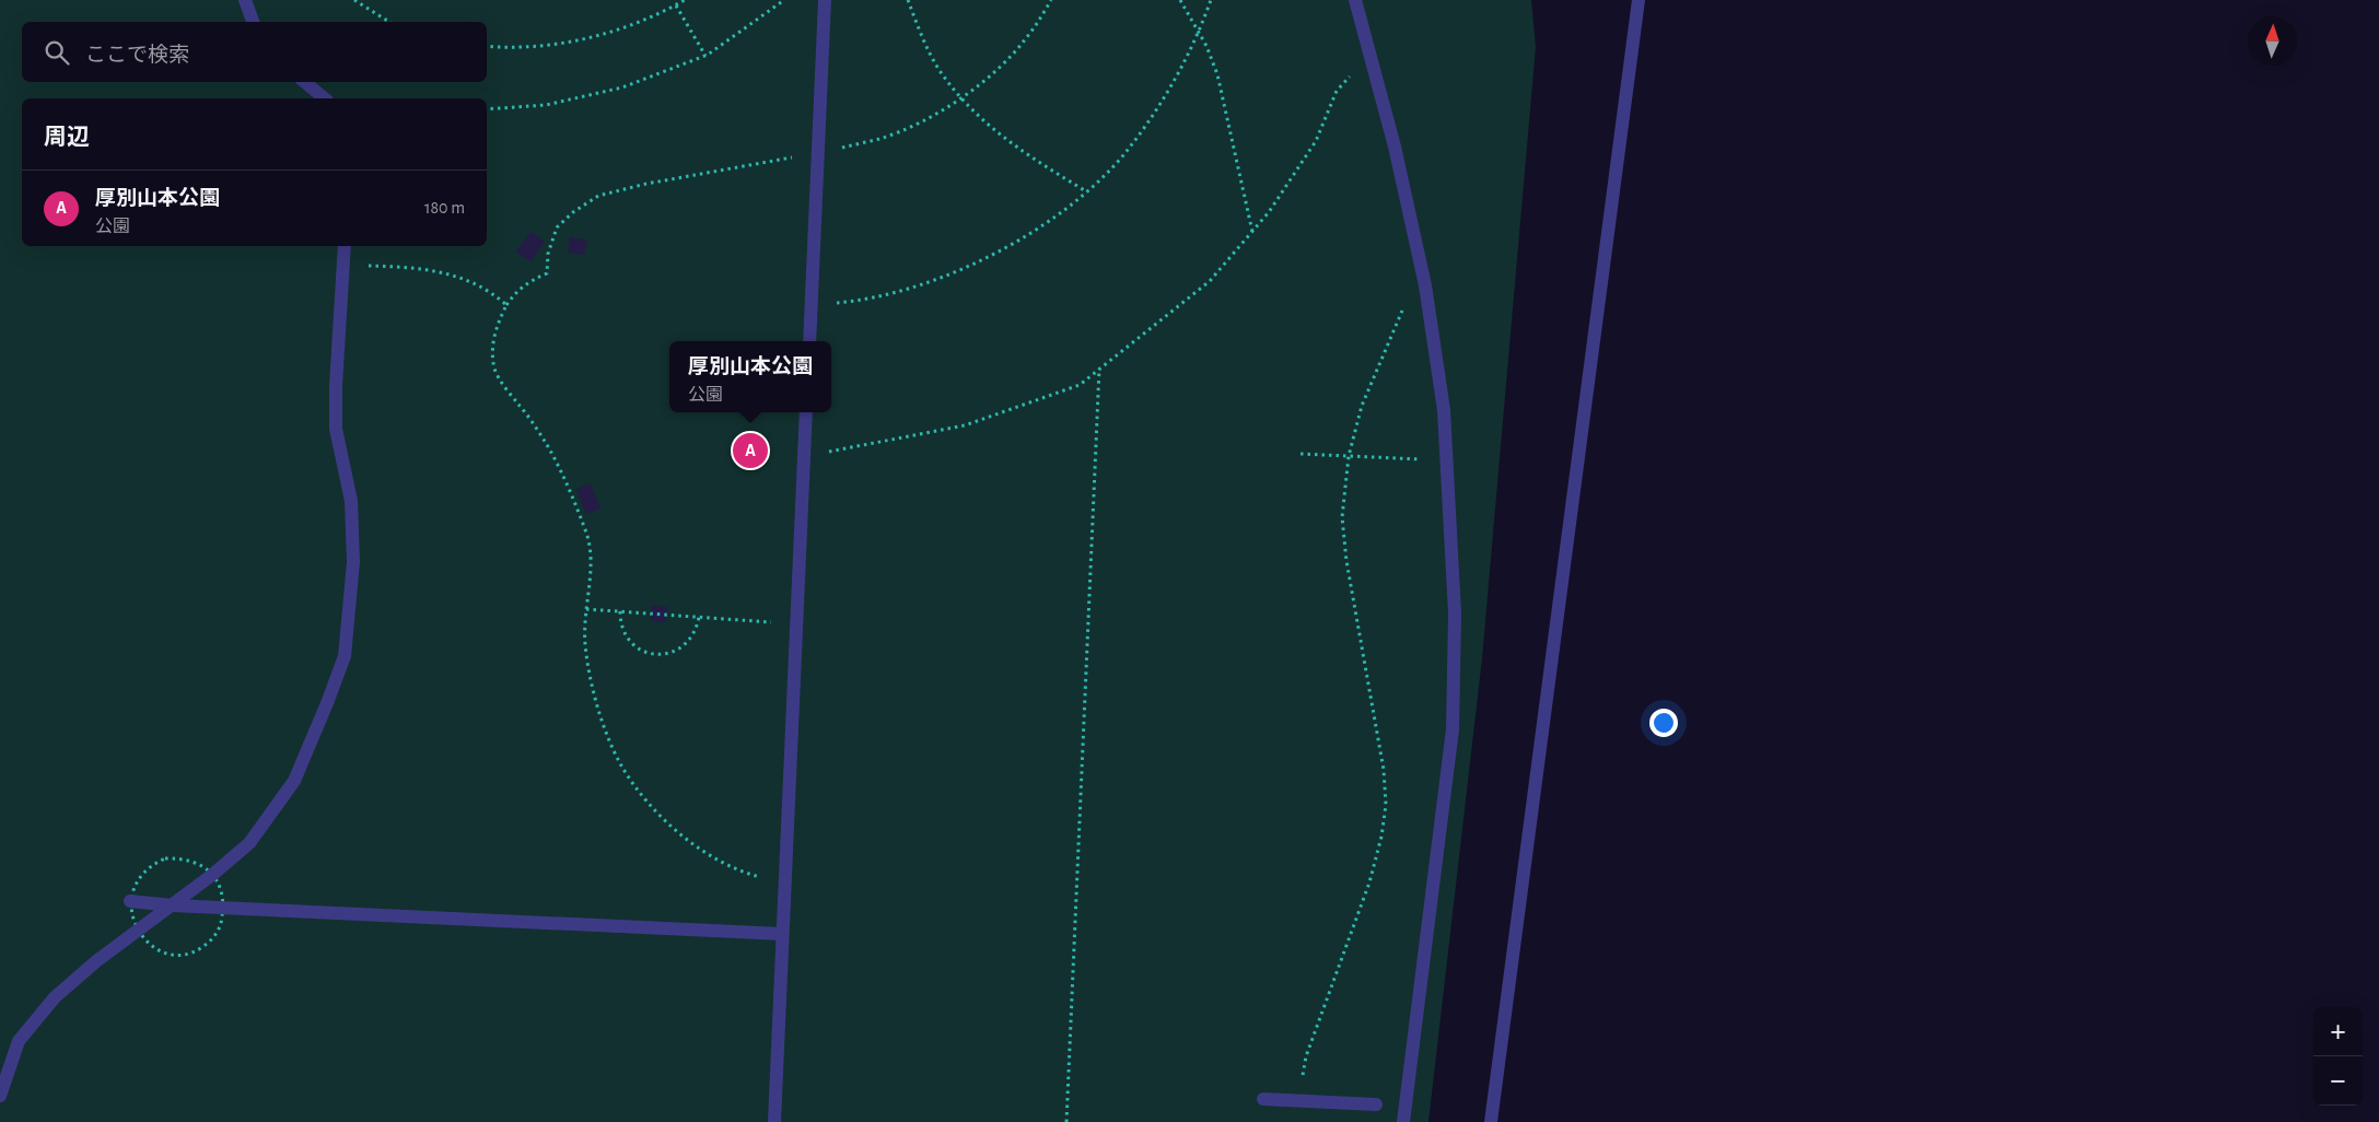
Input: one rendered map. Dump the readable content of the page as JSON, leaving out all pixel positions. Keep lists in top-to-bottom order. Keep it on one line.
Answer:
{"north":"top","page":{"search":"ここで検索","heading":"周辺","list":[{"mark":"A","name":"厚別山本公園","note":"公園","value":"180 m"}],"popup":["厚別山本公園","公園"],"pins":"A","map_buttons":["+","−"]}}
